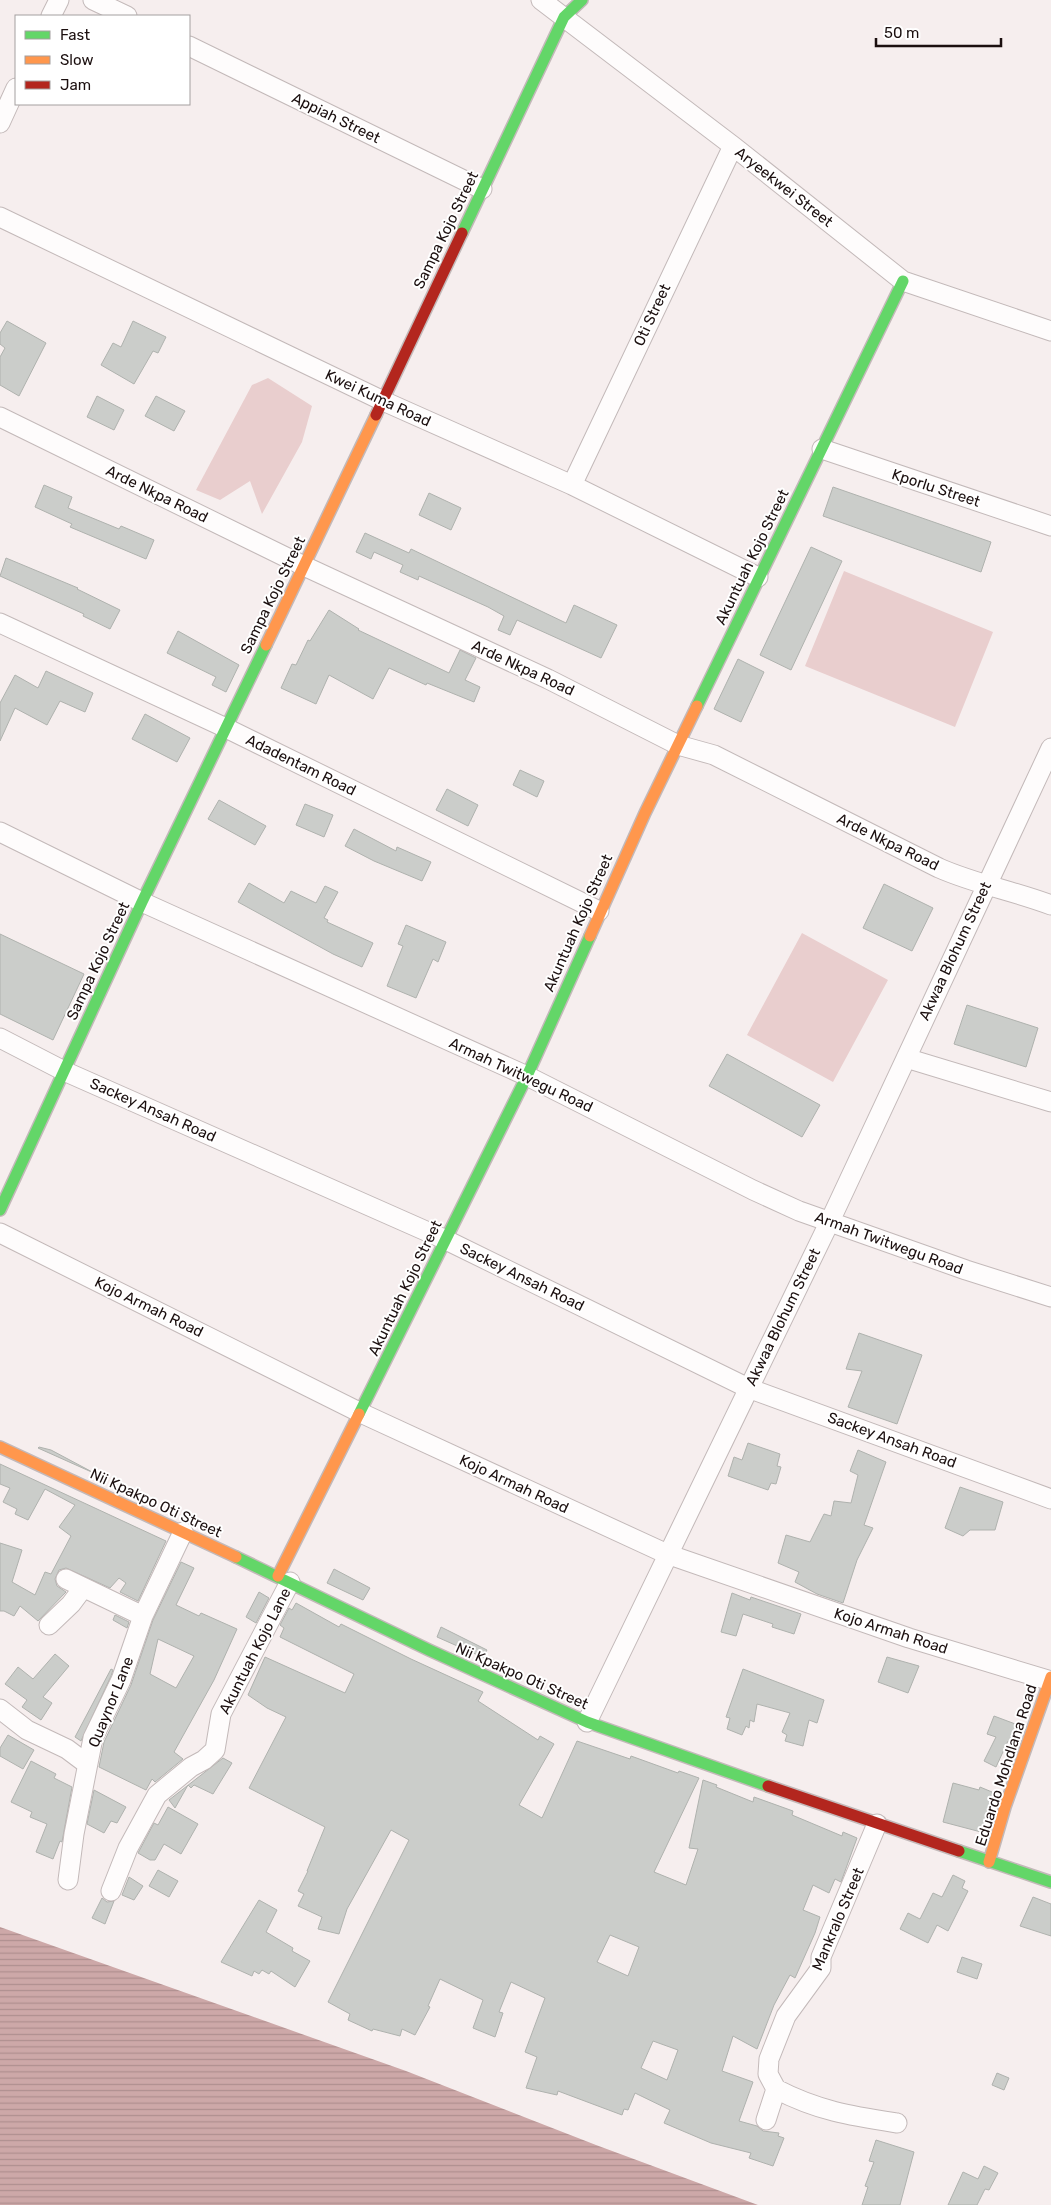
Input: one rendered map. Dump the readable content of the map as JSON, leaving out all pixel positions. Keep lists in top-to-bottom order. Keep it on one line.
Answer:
{"streets":{"street":["Appiah Street","Aryeekwei Street","Sampa Kojo Street","Oti Street","Kwei Kuma Road","Kporlu Street","Arde Nkpa Road","Akuntuah Kojo Street","Adadentam Road","Akwaa Blohum Street","Armah Twitwegu Road","Sackey Ansah Road","Kojo Armah Road","Nii Kpakpo Oti Street","Akuntuah Kojo Lane","Quaynor Lane","Eduardo Mohdlana Road","Mankralo Street"]},"crossings":[["Appiah Street","Sampa Kojo Street"],["Aryeekwei Street","Sampa Kojo Street"],["Aryeekwei Street","Oti Street"],["Aryeekwei Street","Akuntuah Kojo Street"],["Sampa Kojo Street","Kwei Kuma Road"],["Sampa Kojo Street","Arde Nkpa Road"],["Sampa Kojo Street","Adadentam Road"],["Sampa Kojo Street","Armah Twitwegu Road"],["Sampa Kojo Street","Sackey Ansah Road"],["Oti Street","Kwei Kuma Road"],["Kwei Kuma Road","Akuntuah Kojo Street"],["Kporlu Street","Akuntuah Kojo Street"],["Arde Nkpa Road","Akuntuah Kojo Street"],["Arde Nkpa Road","Akwaa Blohum Street"],["Akuntuah Kojo Street","Adadentam Road"],["Akuntuah Kojo Street","Armah Twitwegu Road"],["Akuntuah Kojo Street","Sackey Ansah Road"],["Akuntuah Kojo Street","Kojo Armah Road"],["Akuntuah Kojo Street","Nii Kpakpo Oti Street"],["Akuntuah Kojo Street","Akuntuah Kojo Lane"],["Akwaa Blohum Street","Armah Twitwegu Road"],["Akwaa Blohum Street","Sackey Ansah Road"],["Akwaa Blohum Street","Kojo Armah Road"],["Akwaa Blohum Street","Nii Kpakpo Oti Street"],["Kojo Armah Road","Eduardo Mohdlana Road"],["Nii Kpakpo Oti Street","Akuntuah Kojo Lane"],["Nii Kpakpo Oti Street","Quaynor Lane"],["Nii Kpakpo Oti Street","Eduardo Mohdlana Road"],["Nii Kpakpo Oti Street","Mankralo Street"]],"legend":["Fast","Slow","Jam"],"scale_bar":"50 m"}
